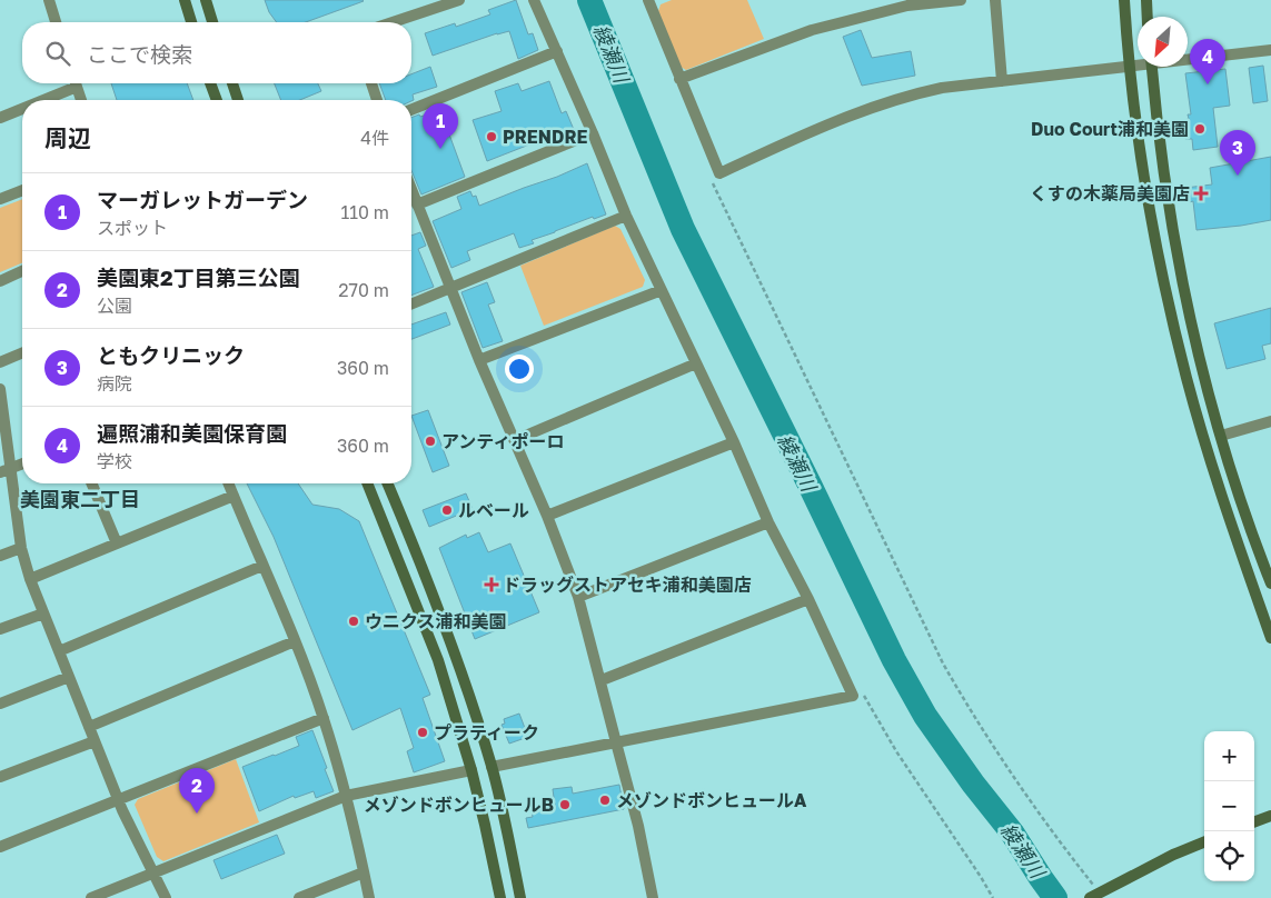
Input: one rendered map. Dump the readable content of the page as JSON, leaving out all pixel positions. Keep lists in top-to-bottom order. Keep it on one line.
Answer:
{"districts":["美園東二丁目"],"water":["綾瀬川"],"places":{"other":["Duo Court浦和美園","PRENDRE","アンティポーロ","ルベール","ウニクス浦和美園","プラティーク","メゾンドボンヒュールA","メゾンドボンヒュールB"],"health":["くすの木薬局美園店","ドラッグストアセキ浦和美園店"]},"north":"bottom left","page":{"search":"ここで検索","pins":["4","1","3","2"],"heading":["周辺","4件"],"list":[{"mark":"1","name":"マーガレットガーデン","note":"スポット","value":"110 m"},{"mark":"2","name":"美園東2丁目第三公園","note":"公園","value":"270 m"},{"mark":"3","name":"ともクリニック","note":"病院","value":"360 m"},{"mark":"4","name":"遍照浦和美園保育園","note":"学校","value":"360 m"}],"map_buttons":["+","−"]}}
